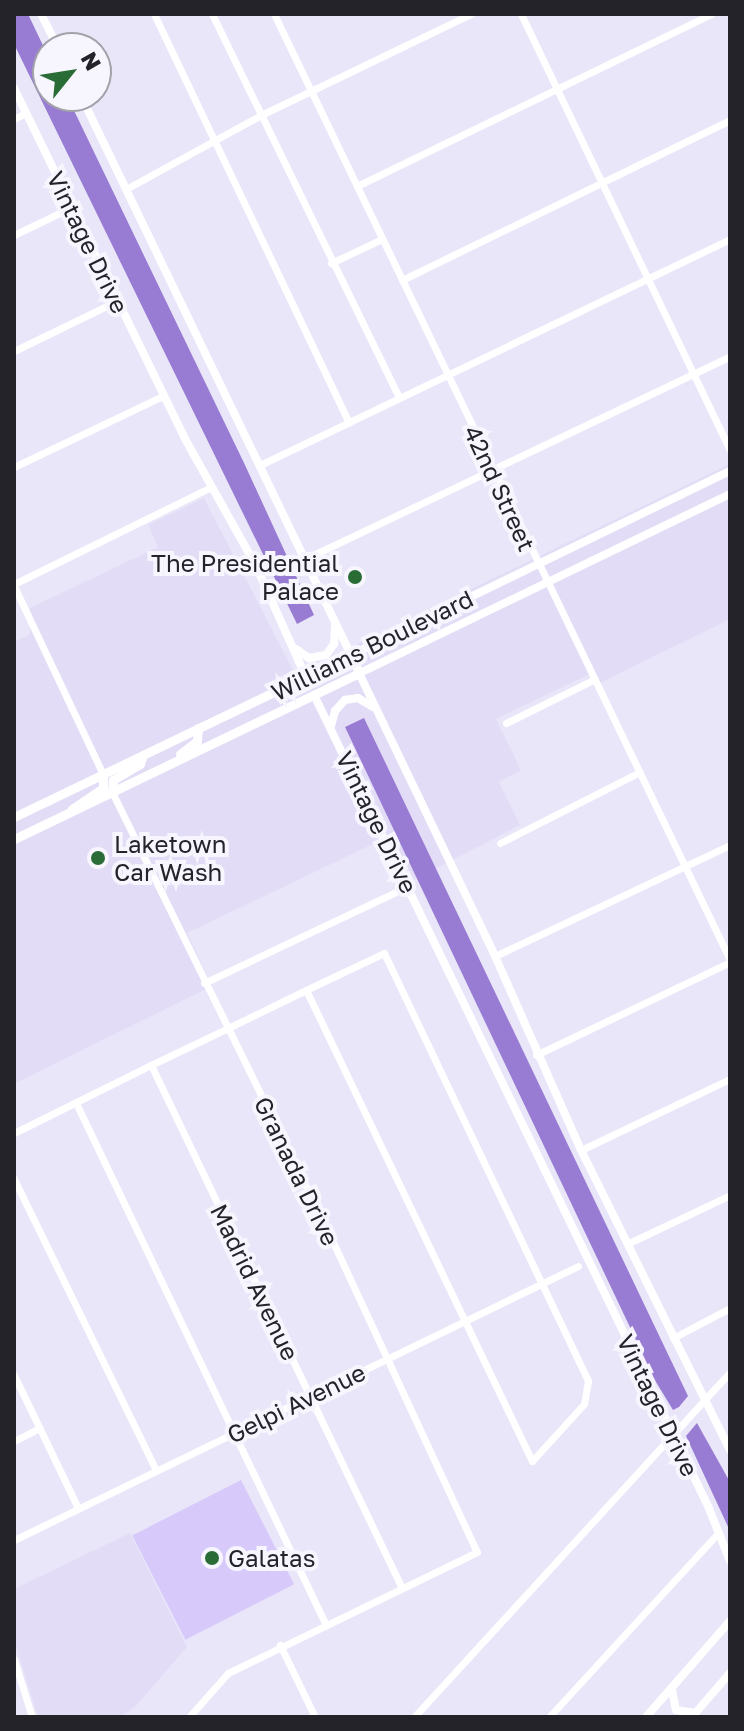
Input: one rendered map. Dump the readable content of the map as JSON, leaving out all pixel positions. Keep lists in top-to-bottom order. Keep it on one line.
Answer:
{"streets":{"main road":["Vintage Drive","Williams Boulevard"],"street":["42nd Street","Granada Drive","Madrid Avenue","Gelpi Avenue"]},"crossings":[["Vintage Drive","Williams Boulevard"],["42nd Street","Williams Boulevard"],["Williams Boulevard","Granada Drive"],["Granada Drive","Madrid Avenue"],["Granada Drive","Gelpi Avenue"],["Madrid Avenue","Gelpi Avenue"]],"places":["The Presidential Palace","Laketown Car Wash","Galatas"],"north":"top right"}
